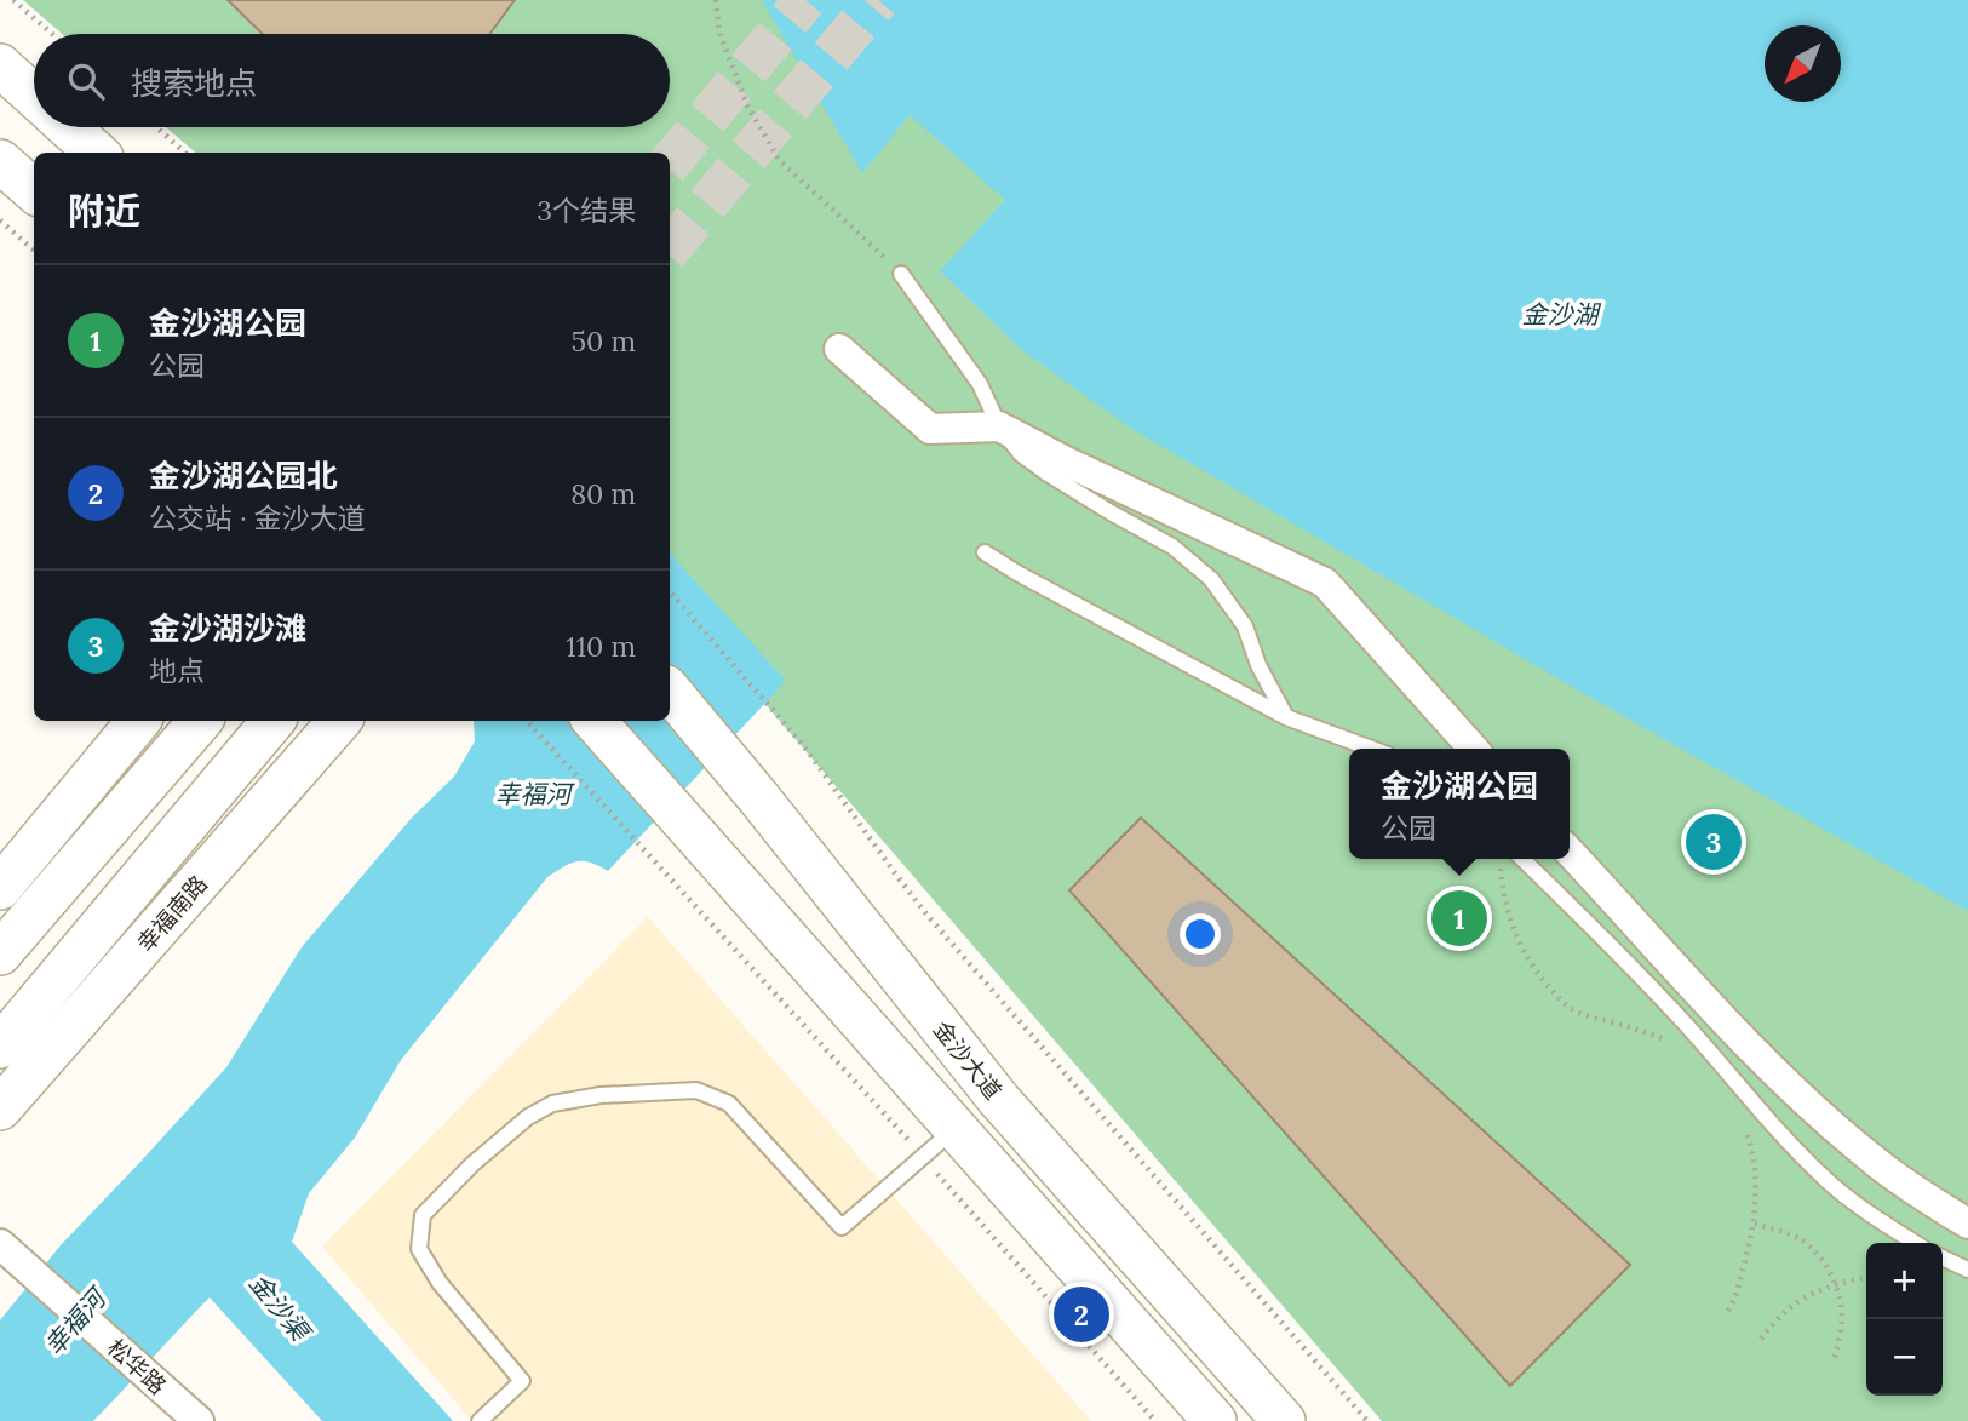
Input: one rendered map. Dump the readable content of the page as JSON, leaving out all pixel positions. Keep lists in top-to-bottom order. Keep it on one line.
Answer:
{"streets":{"main road":["幸福南路","金沙大道"],"street":["松华路"]},"water":["金沙湖","幸福河","金沙渠"],"north":"bottom left","page":{"search":"搜索地点","heading":["附近","3个结果"],"list":[{"mark":"1","name":"金沙湖公园","note":"公园","value":"50 m"},{"mark":"2","name":"金沙湖公园北","note":"公交站 · 金沙大道","value":"80 m"},{"mark":"3","name":"金沙湖沙滩","note":"地点","value":"110 m"}],"popup":["金沙湖公园","公园"],"pins":["3","1","2"],"map_buttons":["+","−"]}}
